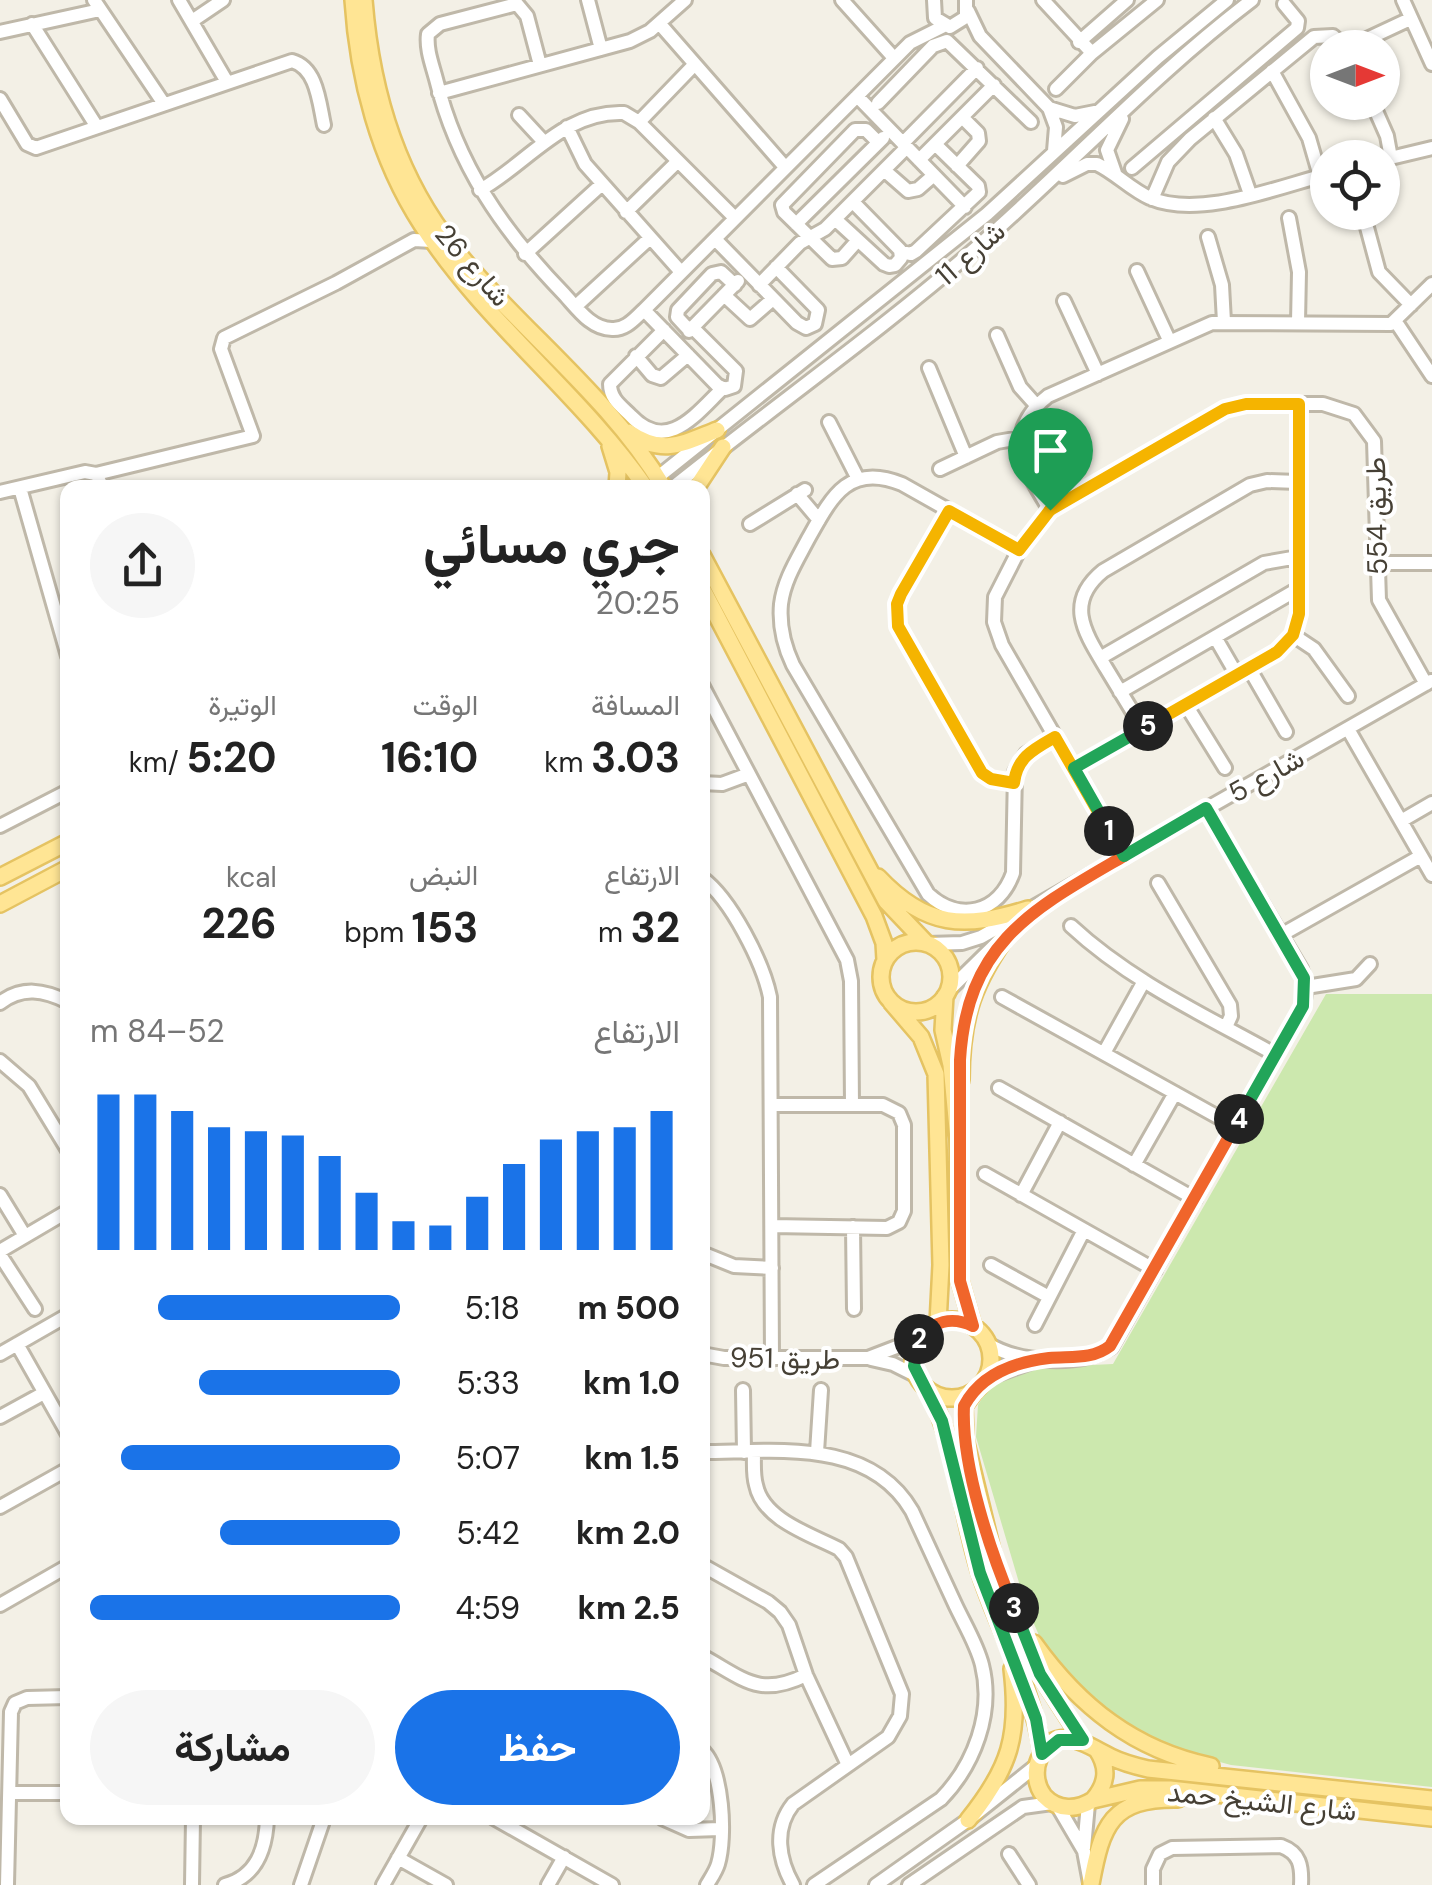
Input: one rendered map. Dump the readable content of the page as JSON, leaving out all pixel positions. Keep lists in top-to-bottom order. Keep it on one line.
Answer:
{"streets":{"main road":["شارع 26","شارع الشيخ حمد"],"street":["شارع 11","طريق 554","شارع 5","طريق 951"]},"crossings":[["طريق 554","شارع 5"]],"north":"right","page":{"heading":["جري مسائي","20:25"],"stats":[["المسافة","3.03 km"],["الوقت","16:10"],["الوتيرة","5:20 /km"],["الارتفاع","32 m"],["النبض","153 bpm"],["kcal","226"]],"pins":["5","1","4","2","3"],"chart":["الارتفاع","52–84 m"],"list":[{"name":"500 m","note":"5:18"},{"name":"1.0 km","note":"5:33"},{"name":"1.5 km","note":"5:07"},{"name":"2.0 km","note":"5:42"},{"name":"2.5 km","note":"4:59"}],"buttons":["حفظ","مشاركة"]}}
